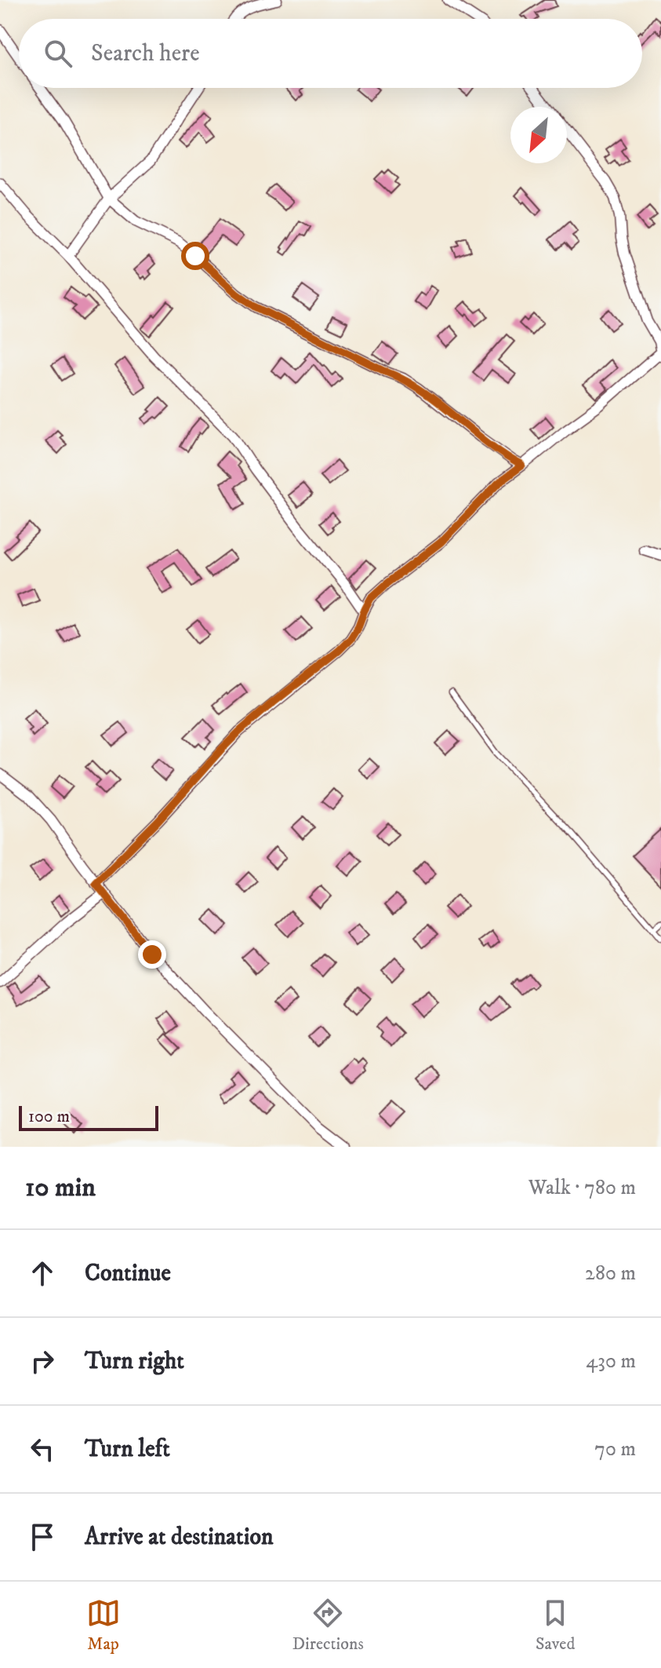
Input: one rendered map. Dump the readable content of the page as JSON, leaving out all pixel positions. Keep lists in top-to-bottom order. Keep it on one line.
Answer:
{"scale_bar":"100 m","north":"bottom left","page":{"search":"Search here","scale":"100 m","heading":["10 min","Walk · 780 m"],"list":[["Continue","280 m"],["Turn right","430 m"],["Turn left","70 m"],"Arrive at destination"],"nav":["Map","Directions","Saved"]}}
